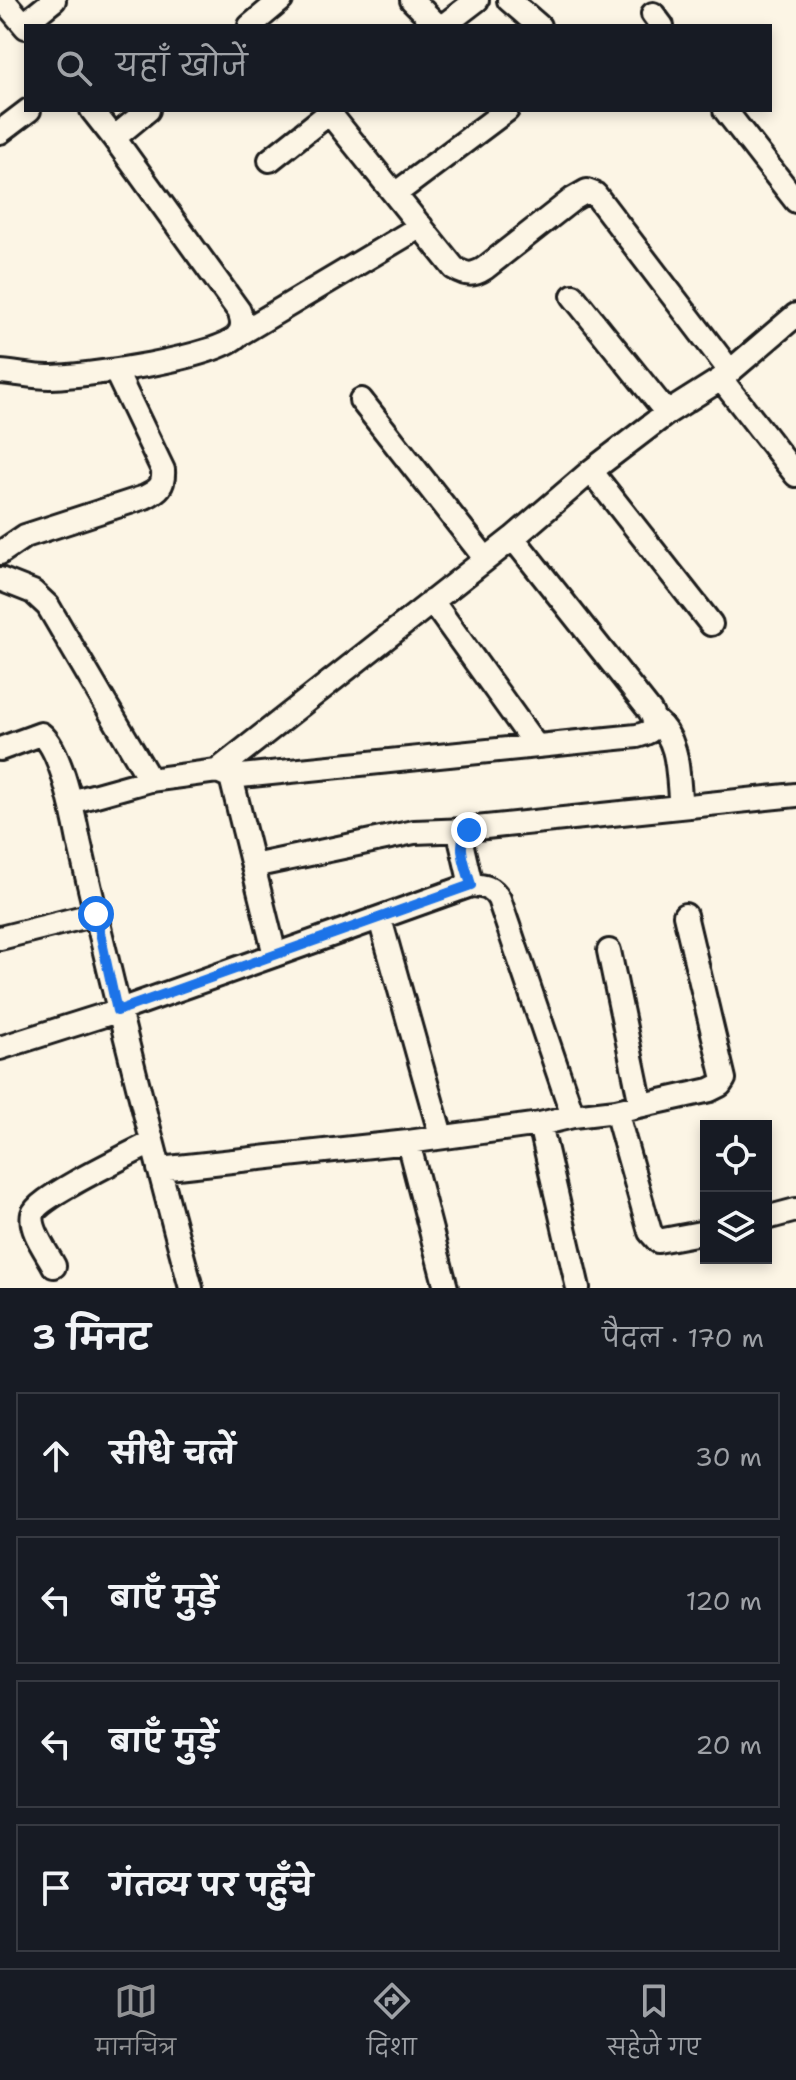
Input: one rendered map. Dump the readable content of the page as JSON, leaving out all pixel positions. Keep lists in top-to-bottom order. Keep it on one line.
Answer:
{"page":{"search":"यहाँ खोजें","heading":["3 मिनट","पैदल · 170 m"],"list":[["सीधे चलें","30 m"],["बाएँ मुड़ें","120 m"],["बाएँ मुड़ें","20 m"],"गंतव्य पर पहुँचे"],"nav":["मानचित्र","दिशा","सहेजे गए"]}}
